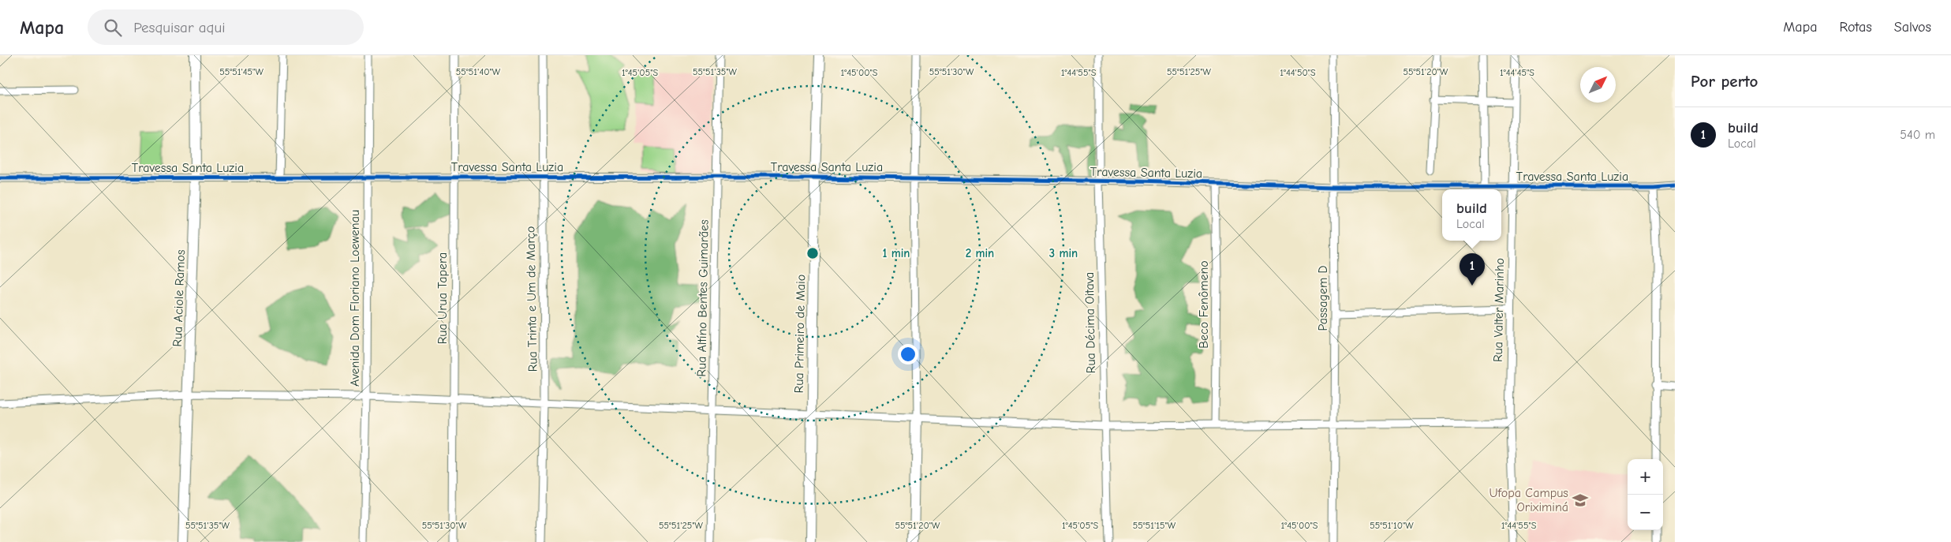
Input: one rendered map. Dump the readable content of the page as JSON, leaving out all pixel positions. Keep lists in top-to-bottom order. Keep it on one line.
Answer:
{"streets":{"street":["Travessa Santa Luzia","Rua Aciole Ramos","Avenida Dom Floriano Loewenau","Rua Urua Tapera","Rua Altíno Bentes Guimarães","Passagem D","Rua Trinta e Um de Março","Beco Fenômeno","Rua Valter Marinho","Rua Décima Oitava","Rua Primeiro de Maio"]},"crossings":[["Travessa Santa Luzia","Rua Aciole Ramos"],["Travessa Santa Luzia","Avenida Dom Floriano Loewenau"],["Travessa Santa Luzia","Rua Urua Tapera"],["Travessa Santa Luzia","Rua Altíno Bentes Guimarães"],["Travessa Santa Luzia","Passagem D"],["Travessa Santa Luzia","Rua Trinta e Um de Março"],["Travessa Santa Luzia","Beco Fenômeno"],["Travessa Santa Luzia","Rua Valter Marinho"],["Travessa Santa Luzia","Rua Décima Oitava"],["Travessa Santa Luzia","Rua Primeiro de Maio"]],"places":{"school or university":["Ufopa Campus Oriximiná"]},"north":"top right","page":{"header":"Mapa","search":"Pesquisar aqui","nav":["Mapa","Rotas","Salvos"],"heading":"Por perto","list":[{"mark":"1","name":"build","note":"Local","value":"540 m"}],"popup":["build","Local"],"pins":"1","map_buttons":["+","−"]},"coordinates":["55°51'45\"W","55°51'40\"W","55°51'35\"W","55°51'30\"W","55°51'25\"W","55°51'20\"W","1°45'05\"S","1°45'00\"S","1°44'55\"S","1°44'50\"S","1°44'45\"S","55°51'15\"W","55°51'10\"W"],"rings":["1 min","2 min","3 min"]}
